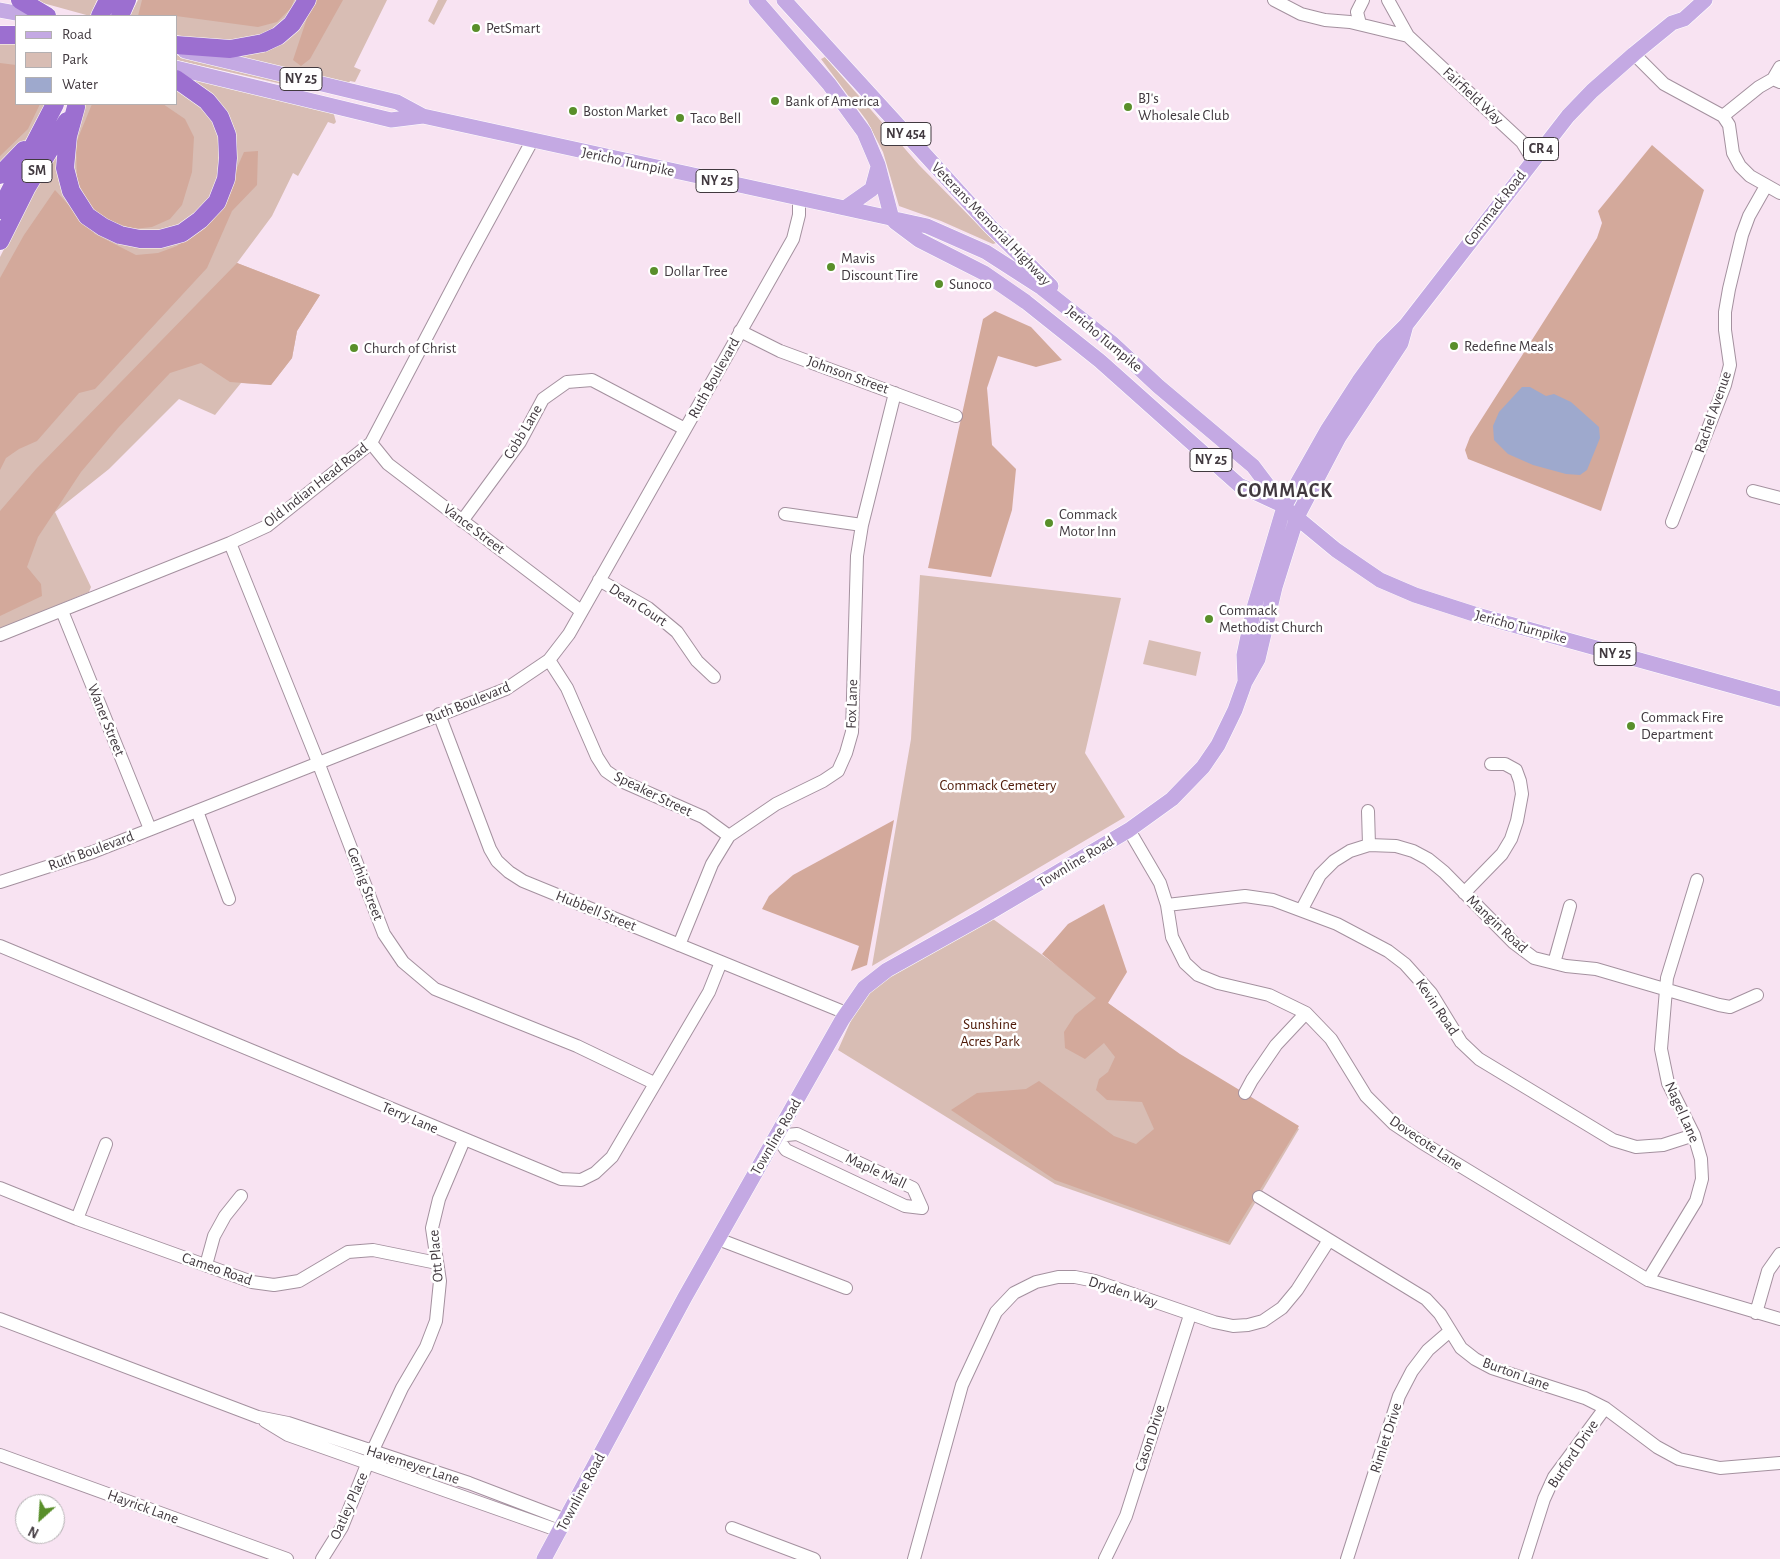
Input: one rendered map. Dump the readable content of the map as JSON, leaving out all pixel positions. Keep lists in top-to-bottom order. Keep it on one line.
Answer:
{"streets":{"highway":["SM"],"main road":["NY 25","NY 454","CR 4","Jericho Turnpike","Commack Road","Veterans Memorial Highway","Townline Road"],"street":["Fairfield Way","Johnson Street","Ruth Boulevard","Rachel Avenue","Cobb Lane","Old Indian Head Road","Vance Street","Dean Court","Fox Lane","Waner Street","Speaker Street","Gerhig Street","Hubbell Street","Mangin Road","Kevin Road","Nagel Lane","Terry Lane","Dovecote Lane","Maple Mall","Ott Place","Cameo Road","Dryden Way","Burton Lane","Cason Drive","Rimlet Drive","Burford Drive","Havemeyer Lane","Oatley Place","Hayrick Lane"]},"crossings":[["Fairfield Way","Commack Road"],["NY 454","Jericho Turnpike"],["CR 4","Jericho Turnpike"],["CR 4","Commack Road"],["CR 4","Townline Road"],["CR 4","Dovecote Lane"],["Jericho Turnpike","Commack Road"],["Jericho Turnpike","Veterans Memorial Highway"],["Jericho Turnpike","Ruth Boulevard"],["Jericho Turnpike","Old Indian Head Road"],["Johnson Street","Ruth Boulevard"],["Johnson Street","Fox Lane"],["Ruth Boulevard","Cobb Lane"],["Ruth Boulevard","Vance Street"],["Ruth Boulevard","Dean Court"],["Ruth Boulevard","Waner Street"],["Ruth Boulevard","Speaker Street"],["Ruth Boulevard","Gerhig Street"],["Ruth Boulevard","Hubbell Street"],["Cobb Lane","Vance Street"],["Old Indian Head Road","Vance Street"],["Old Indian Head Road","Waner Street"],["Old Indian Head Road","Gerhig Street"],["Fox Lane","Speaker Street"],["Fox Lane","Hubbell Street"],["Townline Road","Hubbell Street"],["Townline Road","Dovecote Lane"],["Townline Road","Maple Mall"],["Townline Road","Havemeyer Lane"],["Gerhig Street","Terry Lane"],["Hubbell Street","Terry Lane"],["Mangin Road","Kevin Road"],["Mangin Road","Nagel Lane"],["Kevin Road","Nagel Lane"],["Kevin Road","Dovecote Lane"],["Nagel Lane","Dovecote Lane"],["Terry Lane","Ott Place"],["Ott Place","Cameo Road"],["Ott Place","Havemeyer Lane"],["Ott Place","Oatley Place"],["Dryden Way","Burton Lane"],["Dryden Way","Cason Drive"],["Burton Lane","Rimlet Drive"],["Burton Lane","Burford Drive"],["Havemeyer Lane","Oatley Place"]],"districts":["COMMACK"],"parks":["Commack Cemetery","Sunshine Acres Park"],"places":["PetSmart","Bank of America","BJ's Wholesale Club","Boston Market","Taco Bell","Mavis Discount Tire","Dollar Tree","Sunoco","Redefine Meals","Church of Christ","Commack Motor Inn","Commack Methodist Church","Commack Fire Department"],"legend":["Road","Park","Water"],"north":"bottom left"}
